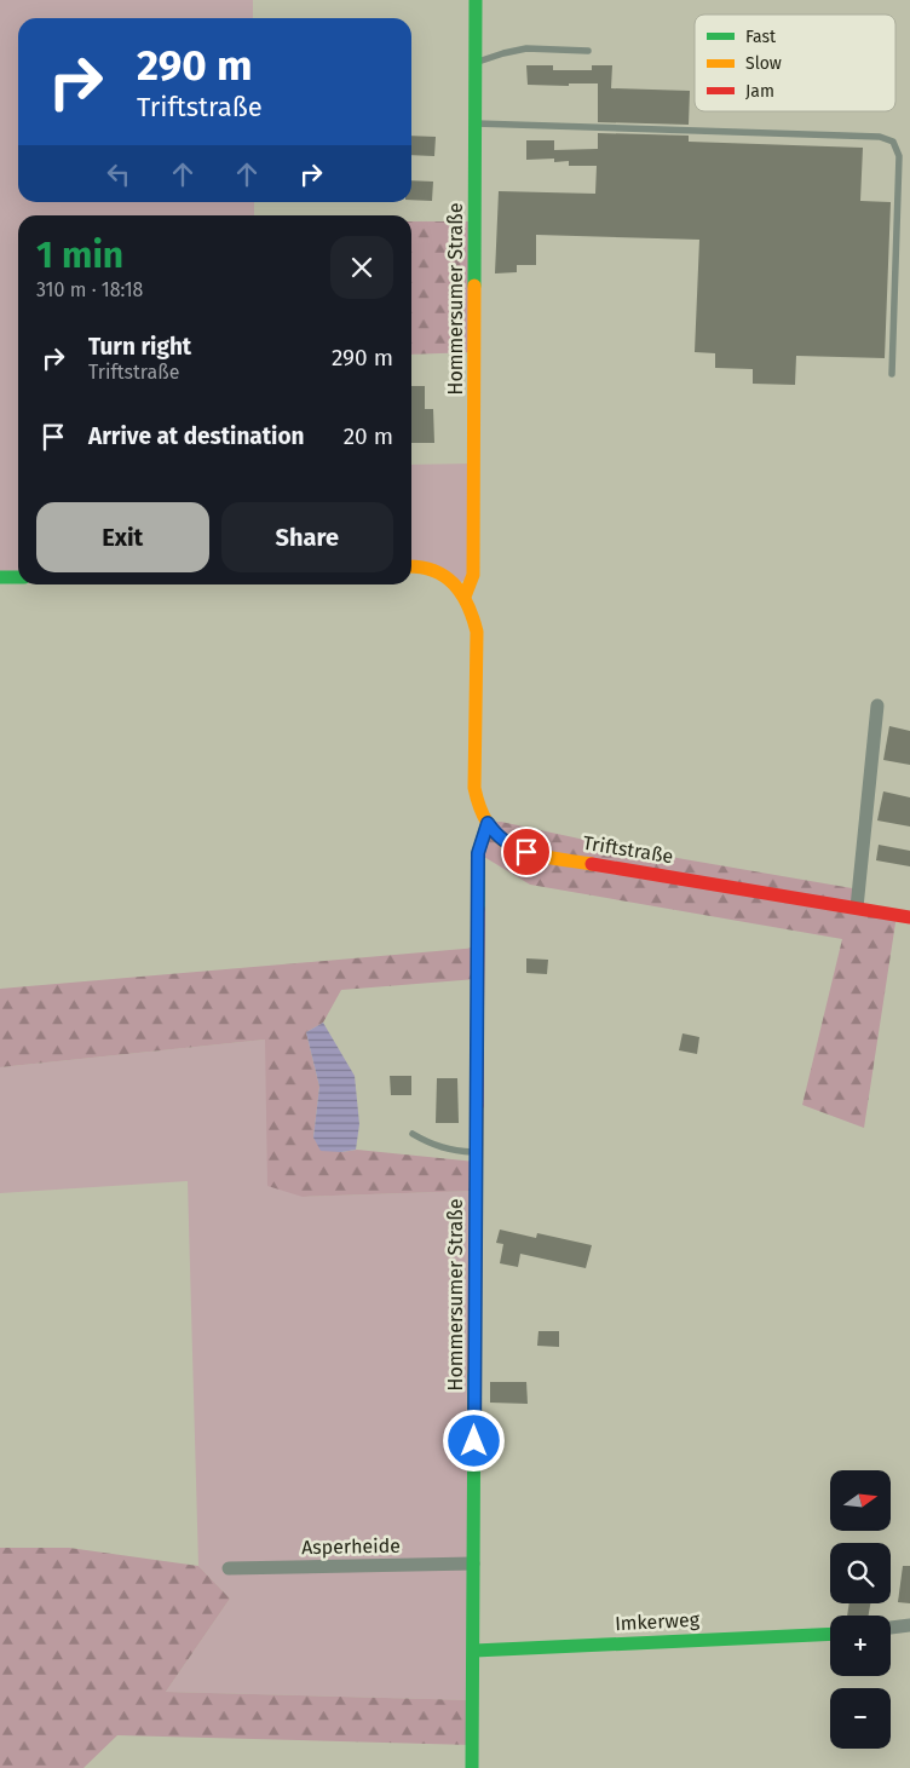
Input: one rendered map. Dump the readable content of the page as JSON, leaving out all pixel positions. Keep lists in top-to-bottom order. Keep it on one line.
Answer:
{"streets":{"street":["Hommersumer Straße","Triftstraße","Asperheide","Imkerweg"]},"crossings":[["Hommersumer Straße","Triftstraße"],["Hommersumer Straße","Asperheide"],["Hommersumer Straße","Imkerweg"]],"legend":["Fast","Slow","Jam"],"north":"right","page":{"turn":["290 m","Triftstraße"],"heading":["1 min","310 m · 18:18"],"list":[{"name":"Turn right","note":"Triftstraße","value":"290 m"},{"name":"Arrive at destination","value":"20 m"}],"buttons":["Exit","Share"],"map_buttons":["+","−"]}}
